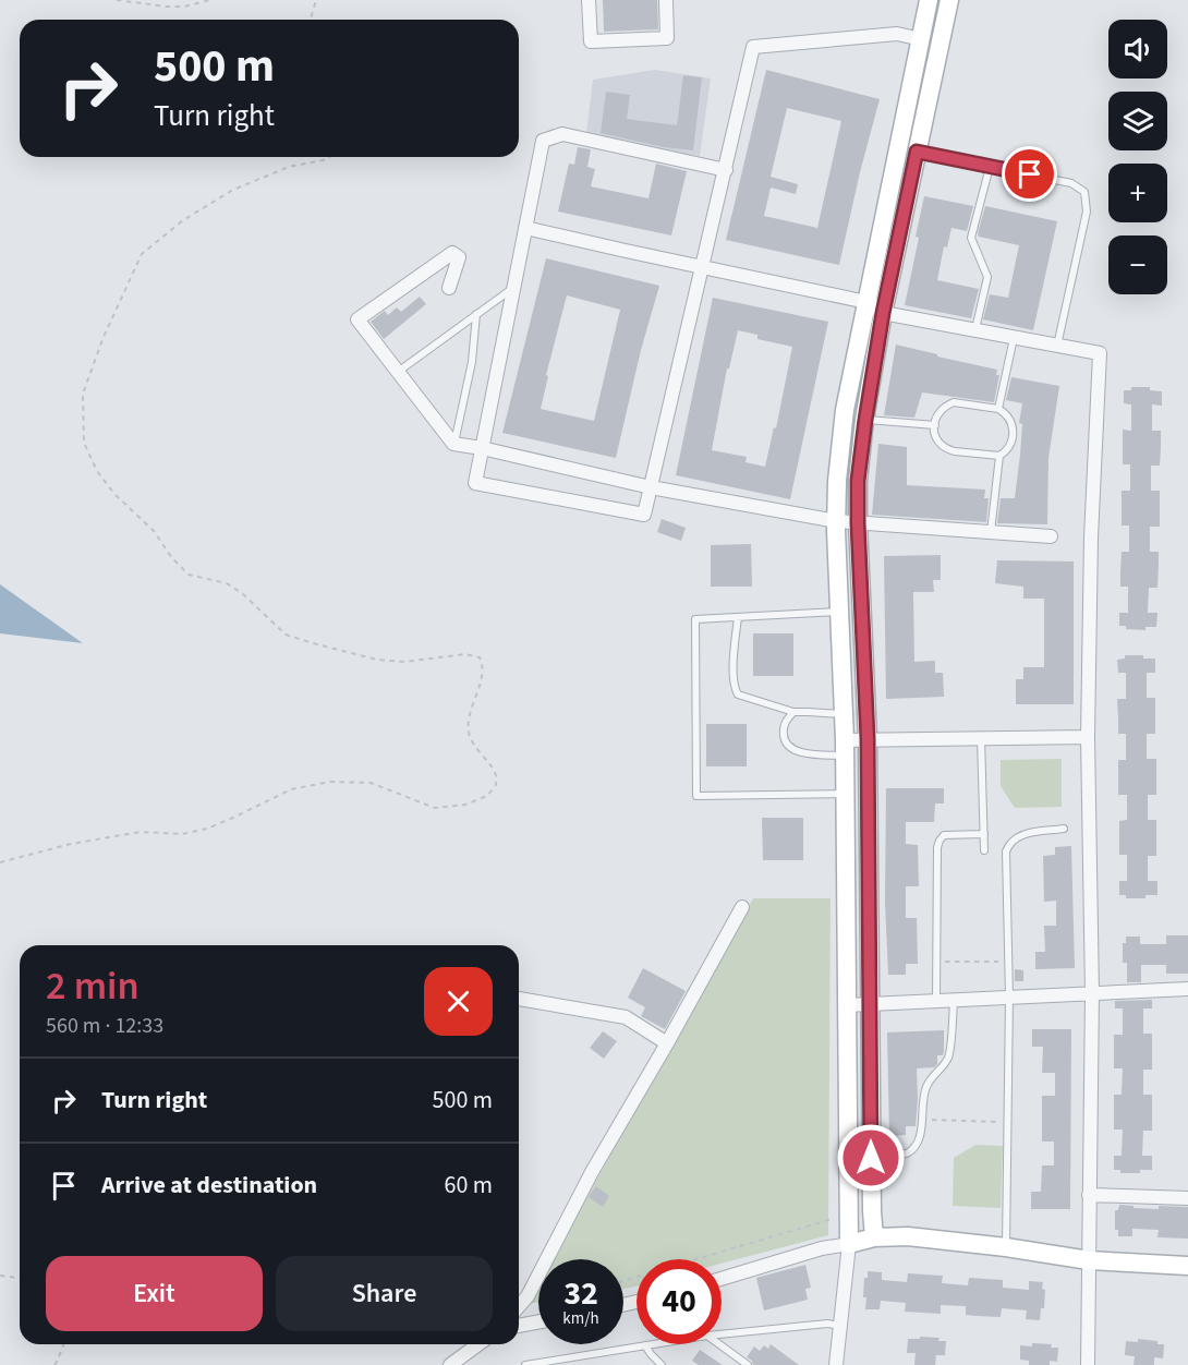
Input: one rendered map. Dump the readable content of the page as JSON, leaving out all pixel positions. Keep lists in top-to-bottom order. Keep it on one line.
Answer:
{"page":{"map_buttons":["+","−"],"turn":["500 m","Turn right"],"heading":["2 min","560 m · 12:33"],"list":[{"name":"Turn right","value":"500 m"},{"name":"Arrive at destination","value":"60 m"}],"buttons":["Exit","Share"],"speed":"32 km/h","limit":"40"}}
